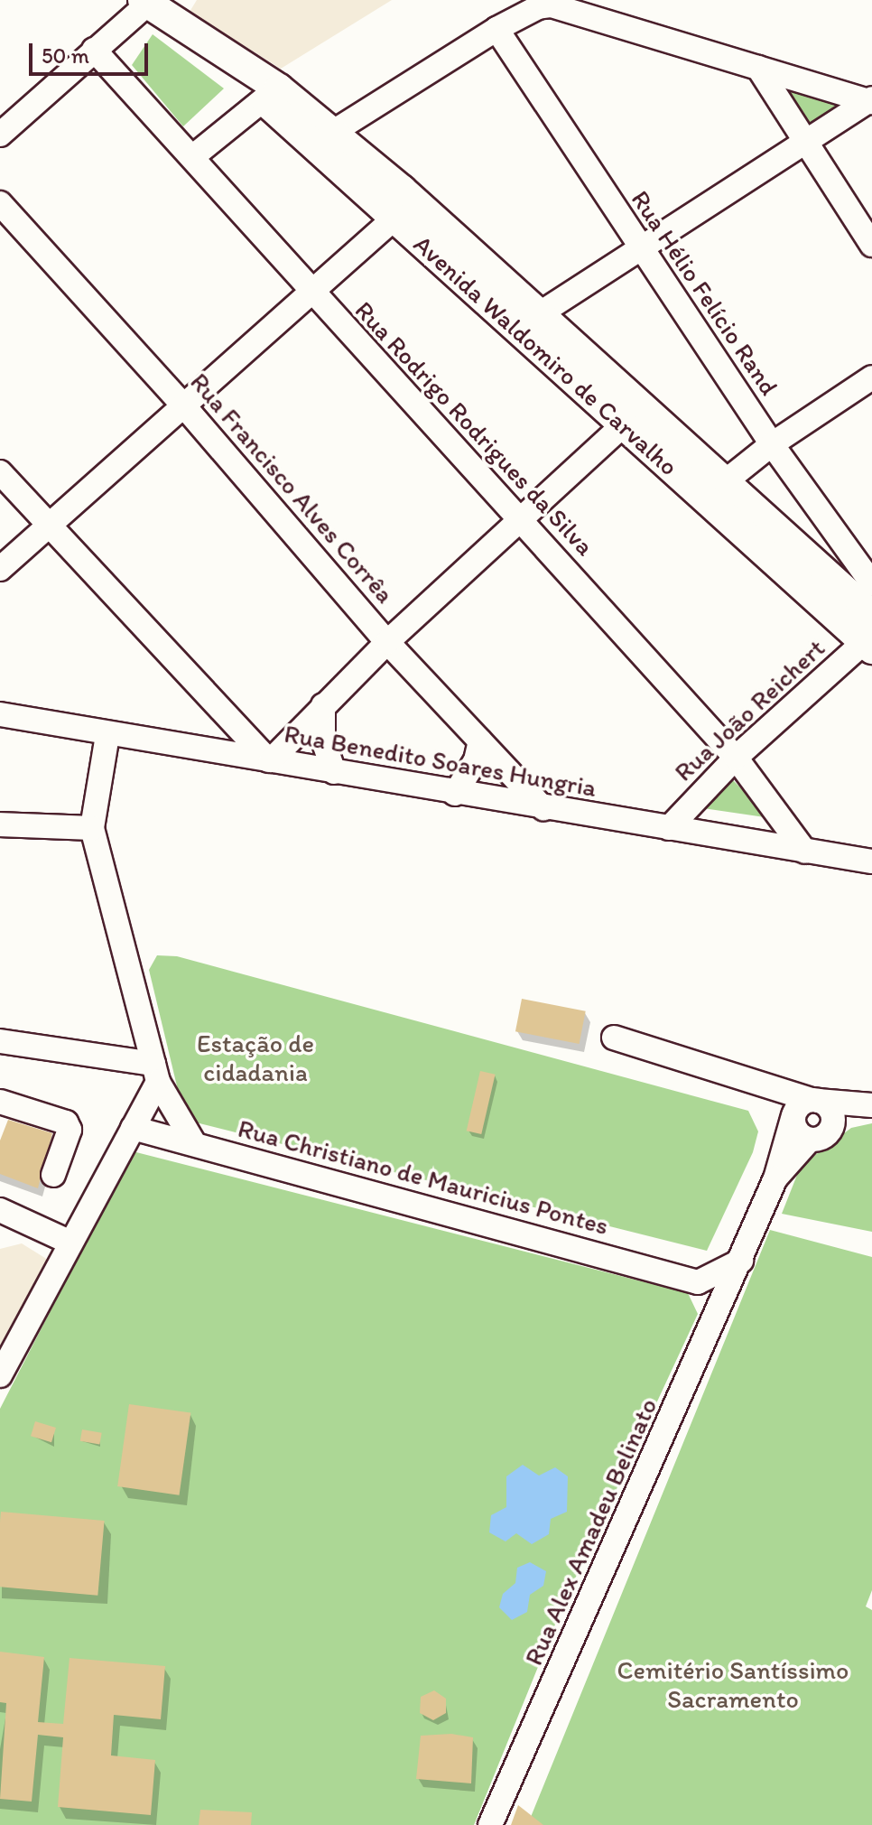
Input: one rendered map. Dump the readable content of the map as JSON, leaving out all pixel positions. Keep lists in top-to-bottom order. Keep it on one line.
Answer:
{"streets":{"main road":["Avenida Waldomiro de Carvalho"],"street":["Rua Hélio Felício Rand","Rua Rodrigo Rodrigues da Silva","Rua Francisco Alves Corrêa","Rua João Reichert","Rua Benedito Soares Hungria","Rua Christiano de Mauricius Pontes","Rua Alex Amadeu Belinato"]},"crossings":[["Avenida Waldomiro de Carvalho","Rua João Reichert"],["Rua Rodrigo Rodrigues da Silva","Rua João Reichert"],["Rua Rodrigo Rodrigues da Silva","Rua Benedito Soares Hungria"],["Rua Francisco Alves Corrêa","Rua Benedito Soares Hungria"],["Rua João Reichert","Rua Benedito Soares Hungria"]],"parks":["Estação de cidadania","Cemitério Santíssimo Sacramento"],"scale_bar":"50 m"}
